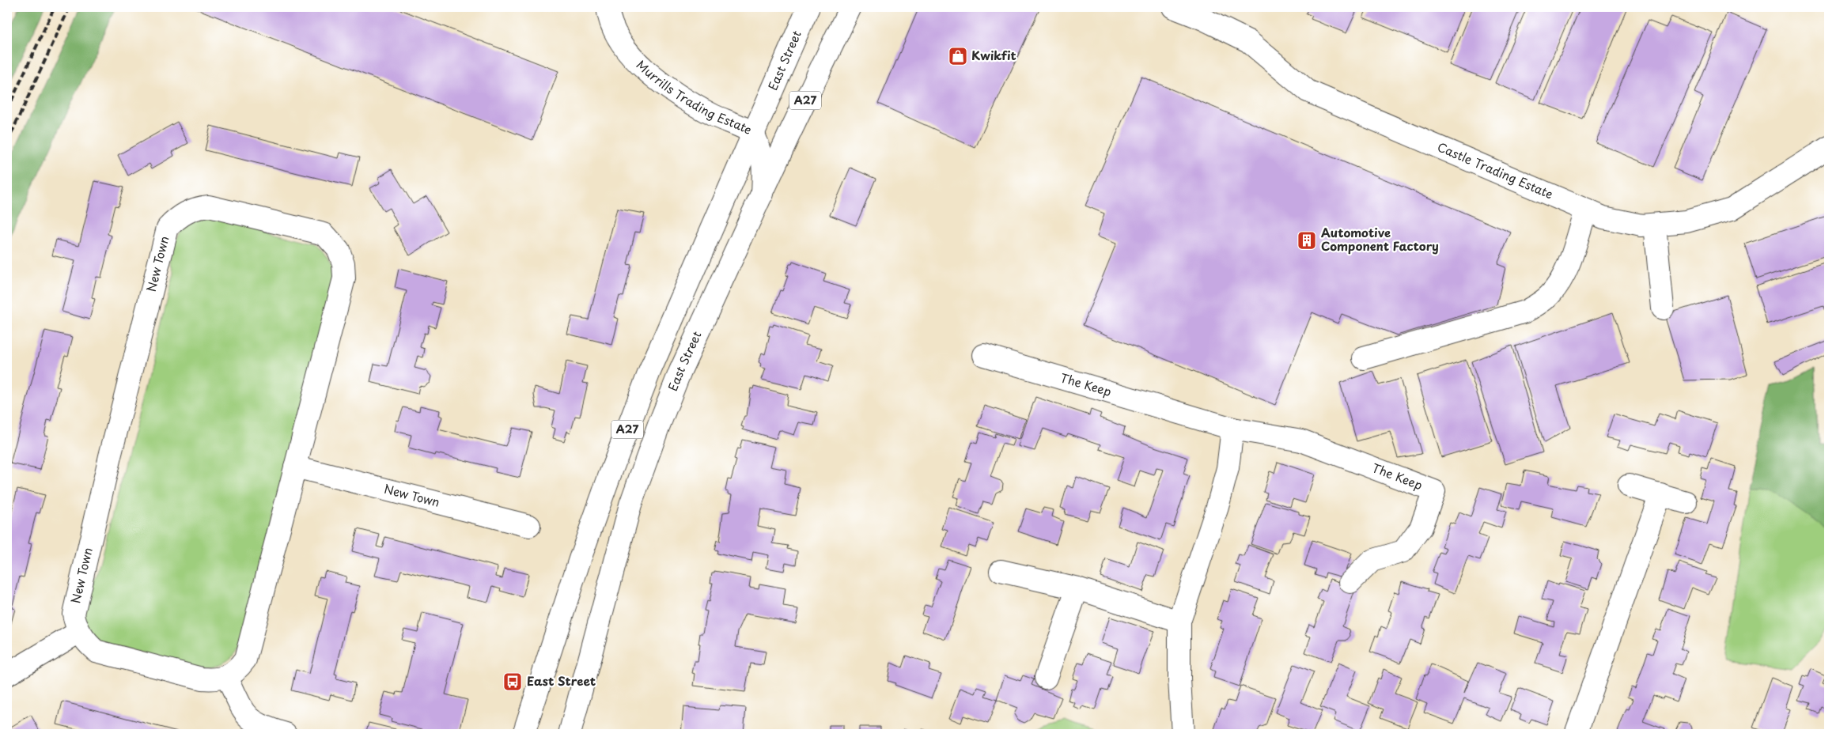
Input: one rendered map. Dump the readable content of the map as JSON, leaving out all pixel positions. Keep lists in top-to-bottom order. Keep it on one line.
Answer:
{"streets":{"street":["East Street","Murrills Trading Estate","A27","Castle Trading Estate","New Town","The Keep"]},"crossings":[["East Street","Murrills Trading Estate"]],"places":{"shop":["Kwikfit"],"building":["Automotive Component Factory"],"bus stop":["East Street"]}}
